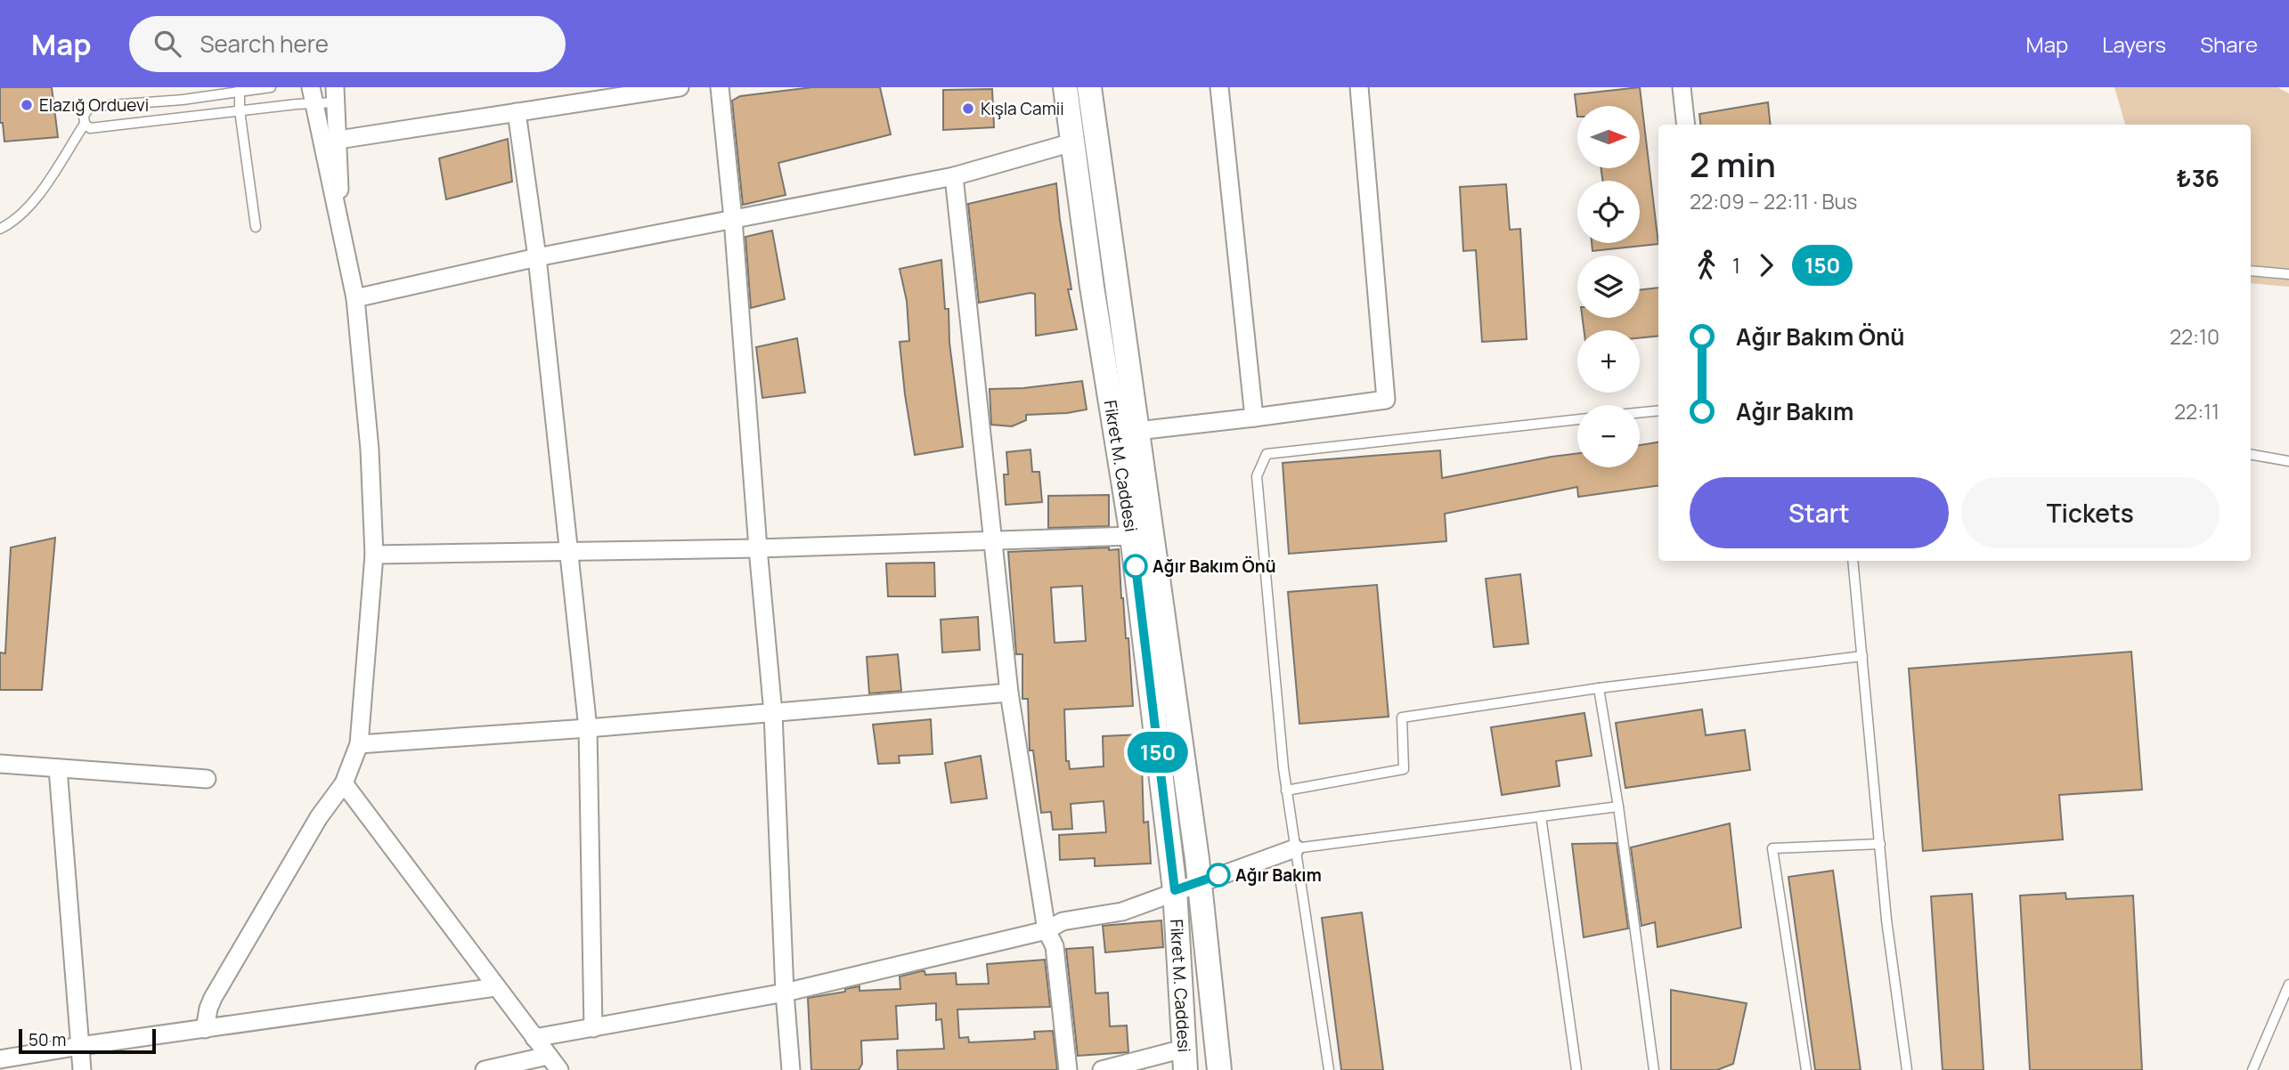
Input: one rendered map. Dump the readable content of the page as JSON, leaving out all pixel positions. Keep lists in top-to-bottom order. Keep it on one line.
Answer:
{"streets":{"main road":["Fikret M. Caddesi"]},"places":["Elazığ Orduevi","Kışla Camii","Ağır Bakım Önü","Ağır Bakım"],"lines":["bus line 150"],"scale_bar":"50 m","north":"right","page":{"header":"Map","search":"Search here","nav":["Map","Layers","Share"],"on_map":"150","map_buttons":["+","−"],"heading":["2 min","22:09 – 22:11 · Bus","₺36"],"legs":["1","150"],"list":[{"name":"Ağır Bakım Önü","value":"22:10"},{"name":"Ağır Bakım","value":"22:11"}],"buttons":["Start","Tickets"],"scale":"50 m"}}
